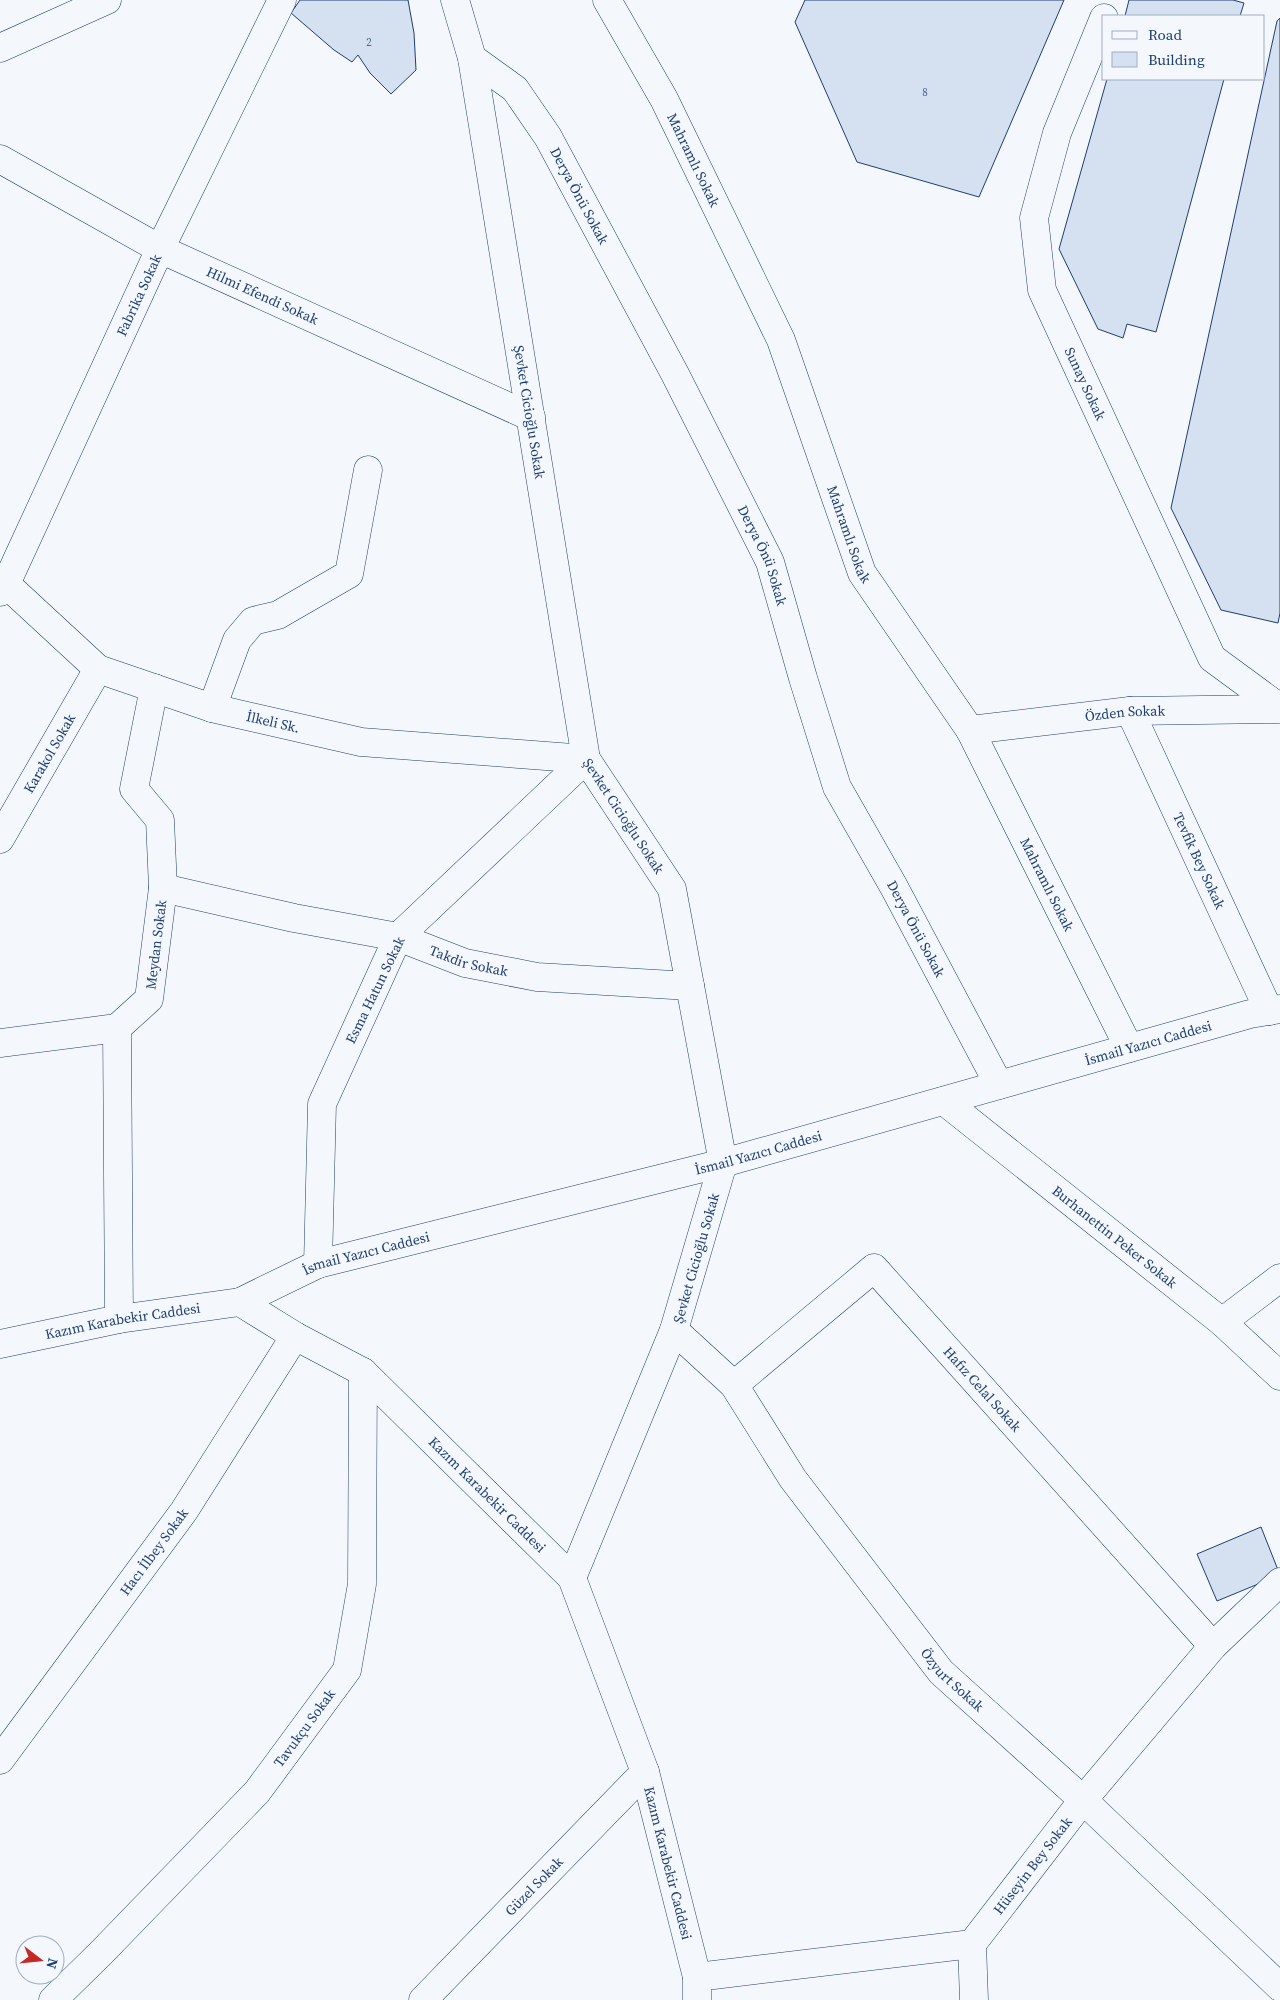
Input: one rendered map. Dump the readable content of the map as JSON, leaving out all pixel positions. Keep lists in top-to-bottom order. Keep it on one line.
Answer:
{"streets":{"street":["Mahramlı Sokak","Derya Önü Sokak","Fabrika Sokak","Hilmi Efendi Sokak","Sunay Sokak","Şevket Cicioğlu Sokak","Özden Sokak","İlkeli Sk.","Karakol Sokak","Tevfik Bey Sokak","Meydan Sokak","Takdir Sokak","Esma Hatun Sokak","İsmail Yazıcı Caddesi","Burhanettin Peker Sokak","Kazım Karabekir Caddesi","Hafız Celal Sokak","Hacı İlbey Sokak","Özyurt Sokak","Tavukçu Sokak","Hüseyin Bey Sokak","Güzel Sokak"]},"crossings":[["Mahramlı Sokak","Özden Sokak"],["Mahramlı Sokak","İsmail Yazıcı Caddesi"],["Derya Önü Sokak","Şevket Cicioğlu Sokak"],["Derya Önü Sokak","İsmail Yazıcı Caddesi"],["Fabrika Sokak","Hilmi Efendi Sokak"],["Fabrika Sokak","İlkeli Sk."],["Hilmi Efendi Sokak","Şevket Cicioğlu Sokak"],["Sunay Sokak","Özden Sokak"],["Şevket Cicioğlu Sokak","İlkeli Sk."],["Şevket Cicioğlu Sokak","Takdir Sokak"],["Şevket Cicioğlu Sokak","Esma Hatun Sokak"],["Şevket Cicioğlu Sokak","İsmail Yazıcı Caddesi"],["Şevket Cicioğlu Sokak","Kazım Karabekir Caddesi"],["Şevket Cicioğlu Sokak","Özyurt Sokak"],["Özden Sokak","Tevfik Bey Sokak"],["İlkeli Sk.","Karakol Sokak"],["İlkeli Sk.","Meydan Sokak"],["İlkeli Sk.","Esma Hatun Sokak"],["Tevfik Bey Sokak","İsmail Yazıcı Caddesi"],["Meydan Sokak","Takdir Sokak"],["Takdir Sokak","Esma Hatun Sokak"],["Esma Hatun Sokak","İsmail Yazıcı Caddesi"],["İsmail Yazıcı Caddesi","Burhanettin Peker Sokak"],["İsmail Yazıcı Caddesi","Kazım Karabekir Caddesi"],["Kazım Karabekir Caddesi","Hacı İlbey Sokak"],["Kazım Karabekir Caddesi","Tavukçu Sokak"],["Kazım Karabekir Caddesi","Güzel Sokak"],["Hafız Celal Sokak","Özyurt Sokak"],["Hafız Celal Sokak","Hüseyin Bey Sokak"],["Özyurt Sokak","Hüseyin Bey Sokak"]],"house_numbers":["2","8"],"legend":["Road","Building"],"north":"right"}
